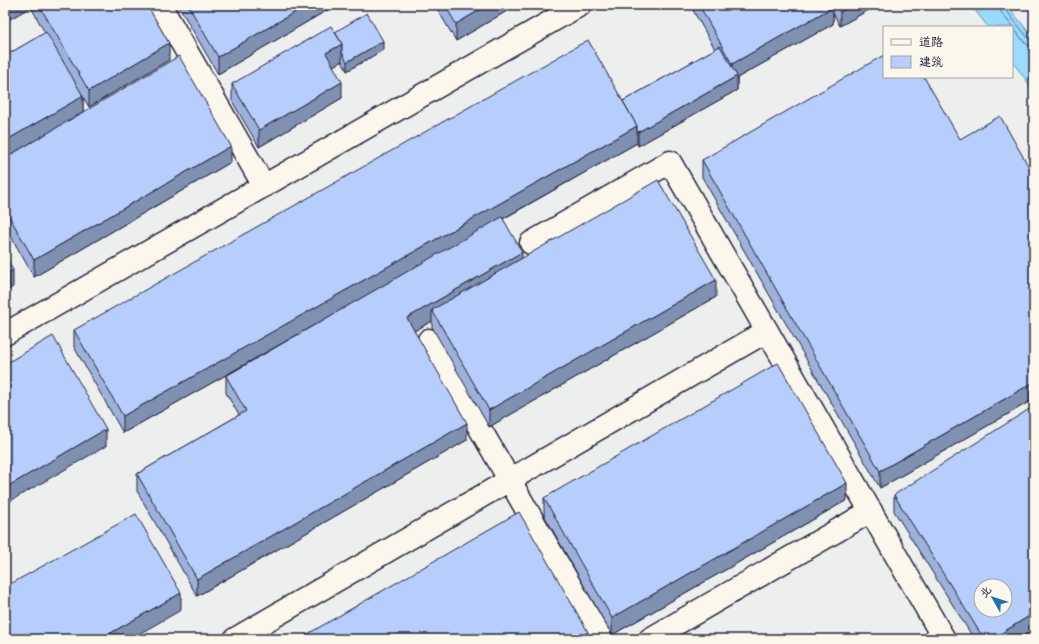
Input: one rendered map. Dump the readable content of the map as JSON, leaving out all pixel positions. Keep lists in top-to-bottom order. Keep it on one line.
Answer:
{"legend":["道路","建筑"],"north":"top left"}
